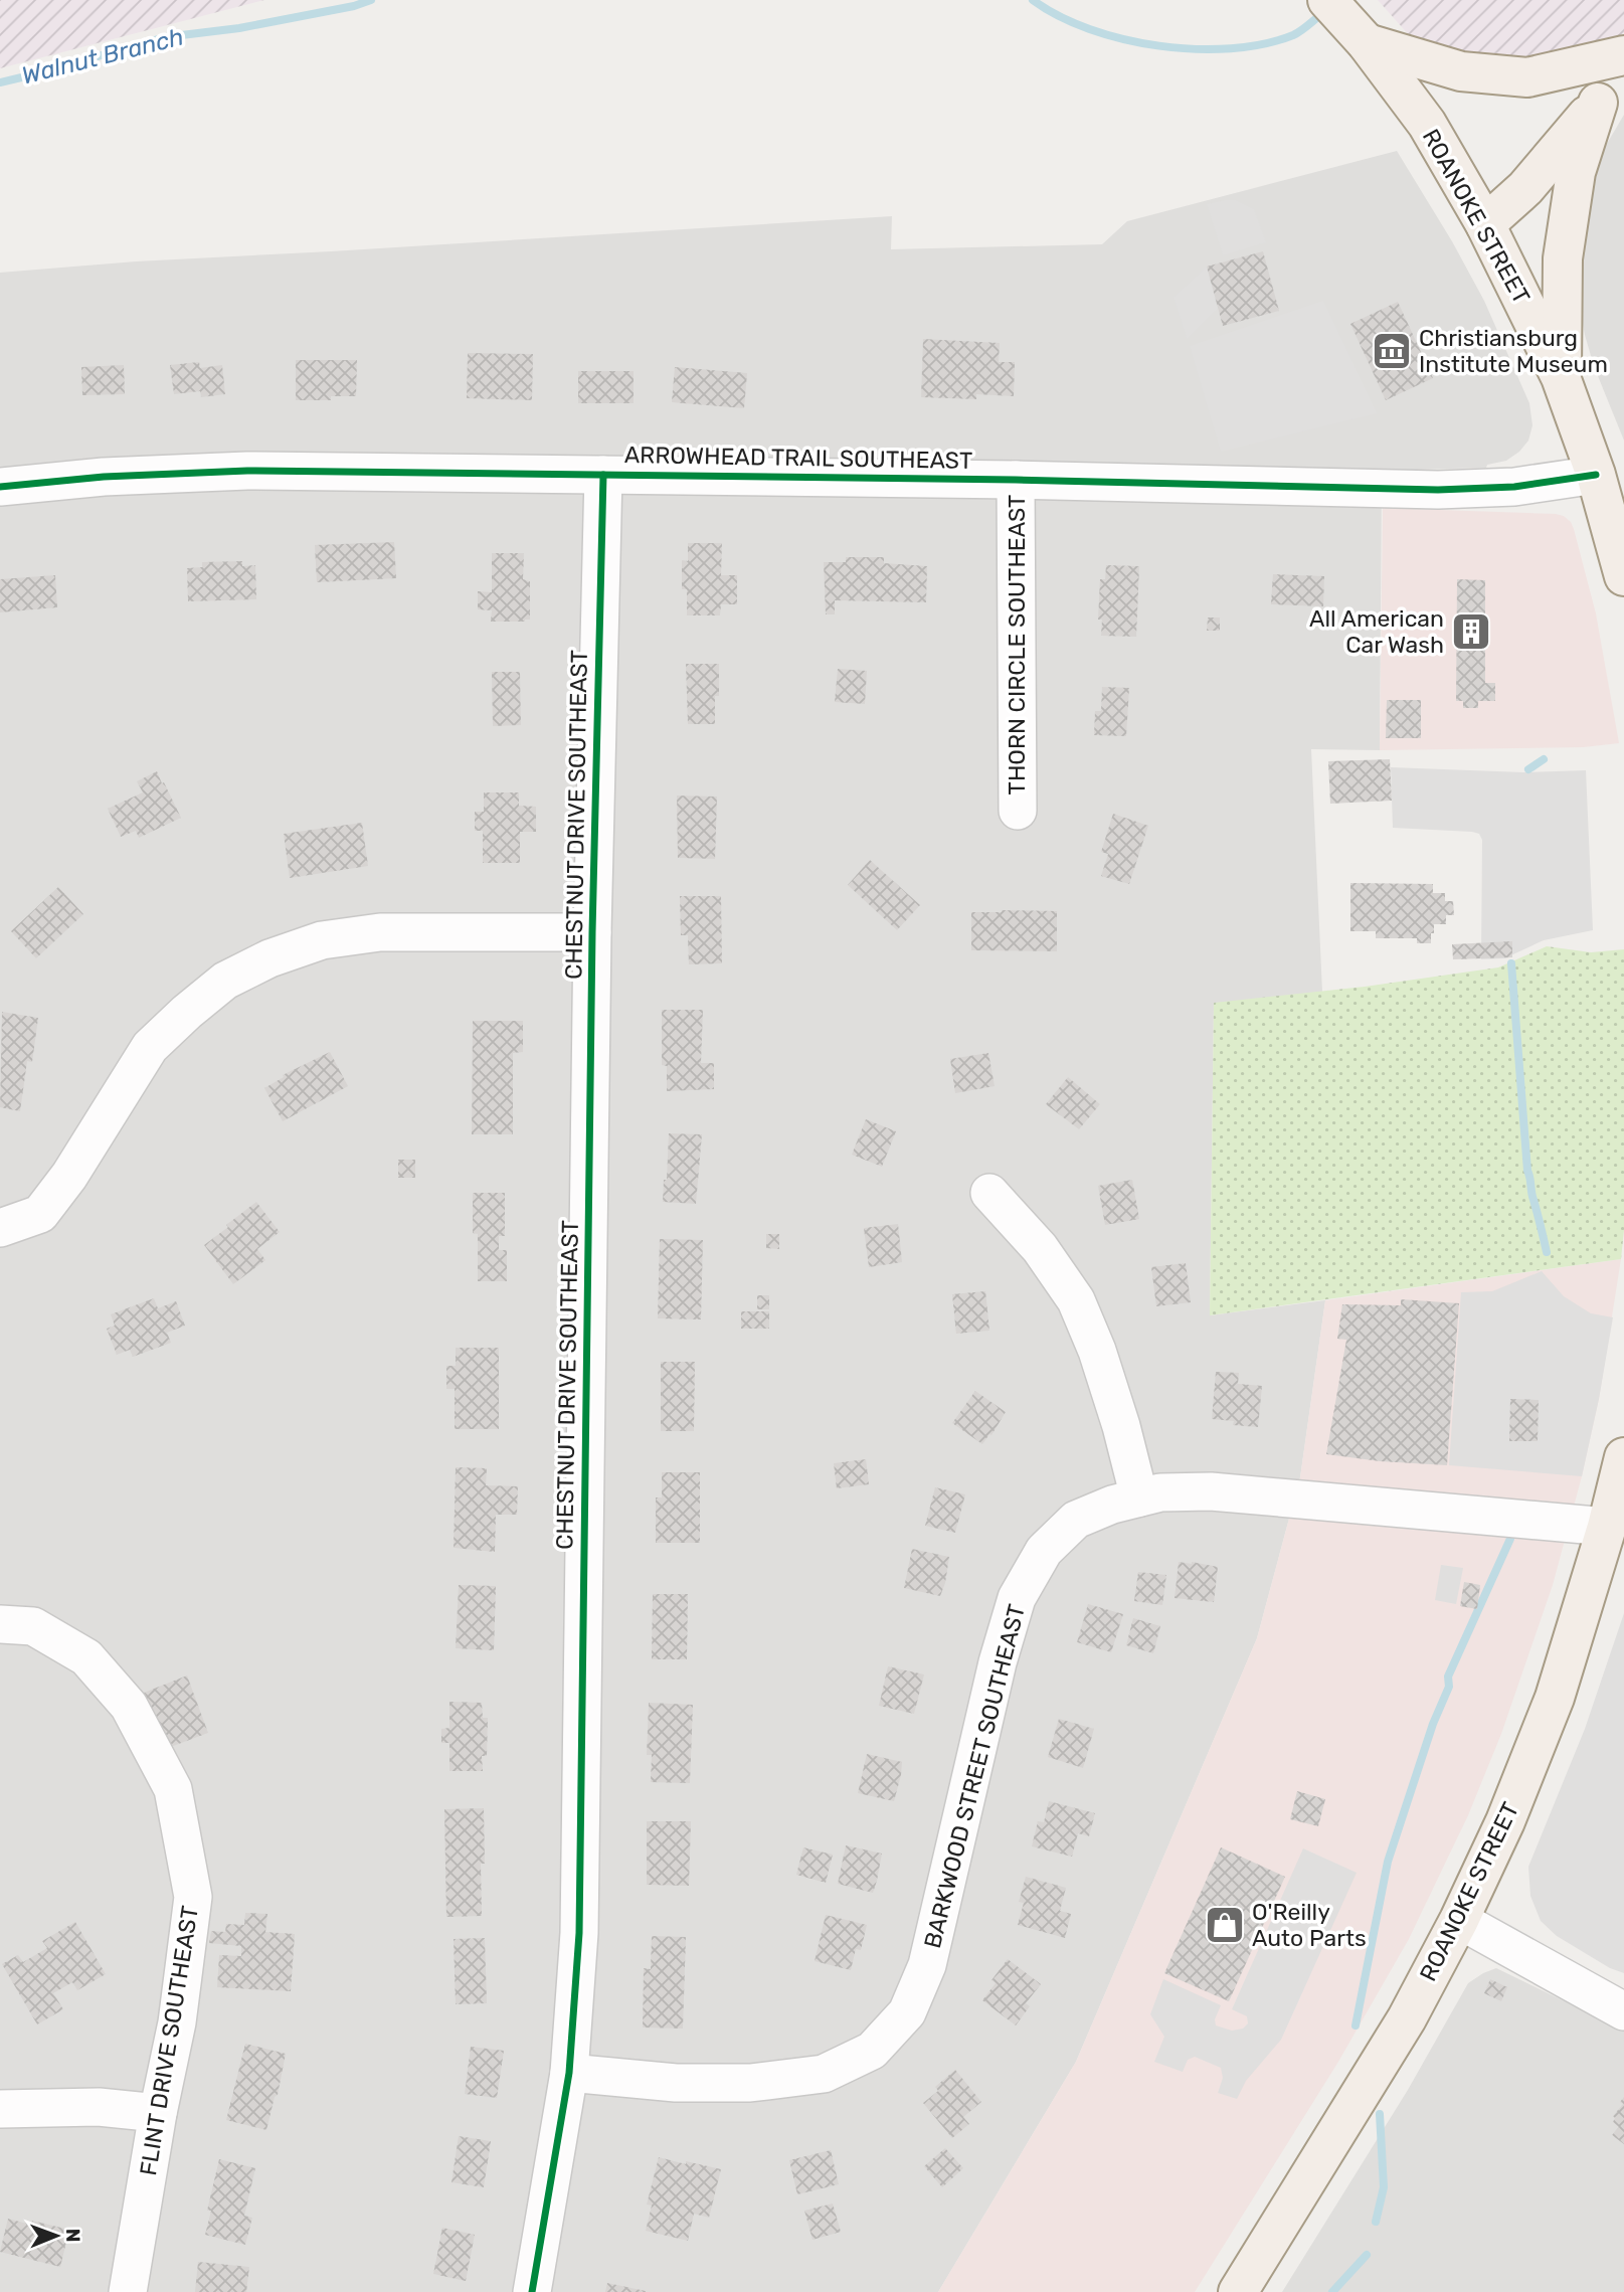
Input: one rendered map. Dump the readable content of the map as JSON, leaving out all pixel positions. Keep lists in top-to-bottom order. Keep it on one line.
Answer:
{"streets":{"main road":["ROANOKE STREET"],"street":["ARROWHEAD TRAIL SOUTHEAST","THORN CIRCLE SOUTHEAST","CHESTNUT DRIVE SOUTHEAST","BARKWOOD STREET SOUTHEAST","FLINT DRIVE SOUTHEAST"]},"crossings":[["ROANOKE STREET","ARROWHEAD TRAIL SOUTHEAST"],["ROANOKE STREET","BARKWOOD STREET SOUTHEAST"],["ARROWHEAD TRAIL SOUTHEAST","THORN CIRCLE SOUTHEAST"],["ARROWHEAD TRAIL SOUTHEAST","CHESTNUT DRIVE SOUTHEAST"],["CHESTNUT DRIVE SOUTHEAST","BARKWOOD STREET SOUTHEAST"]],"water":["Walnut Branch"],"places":{"museum":["Christiansburg Institute Museum"],"building":["All American Car Wash"],"shop":["O'Reilly Auto Parts"]},"north":"right"}
